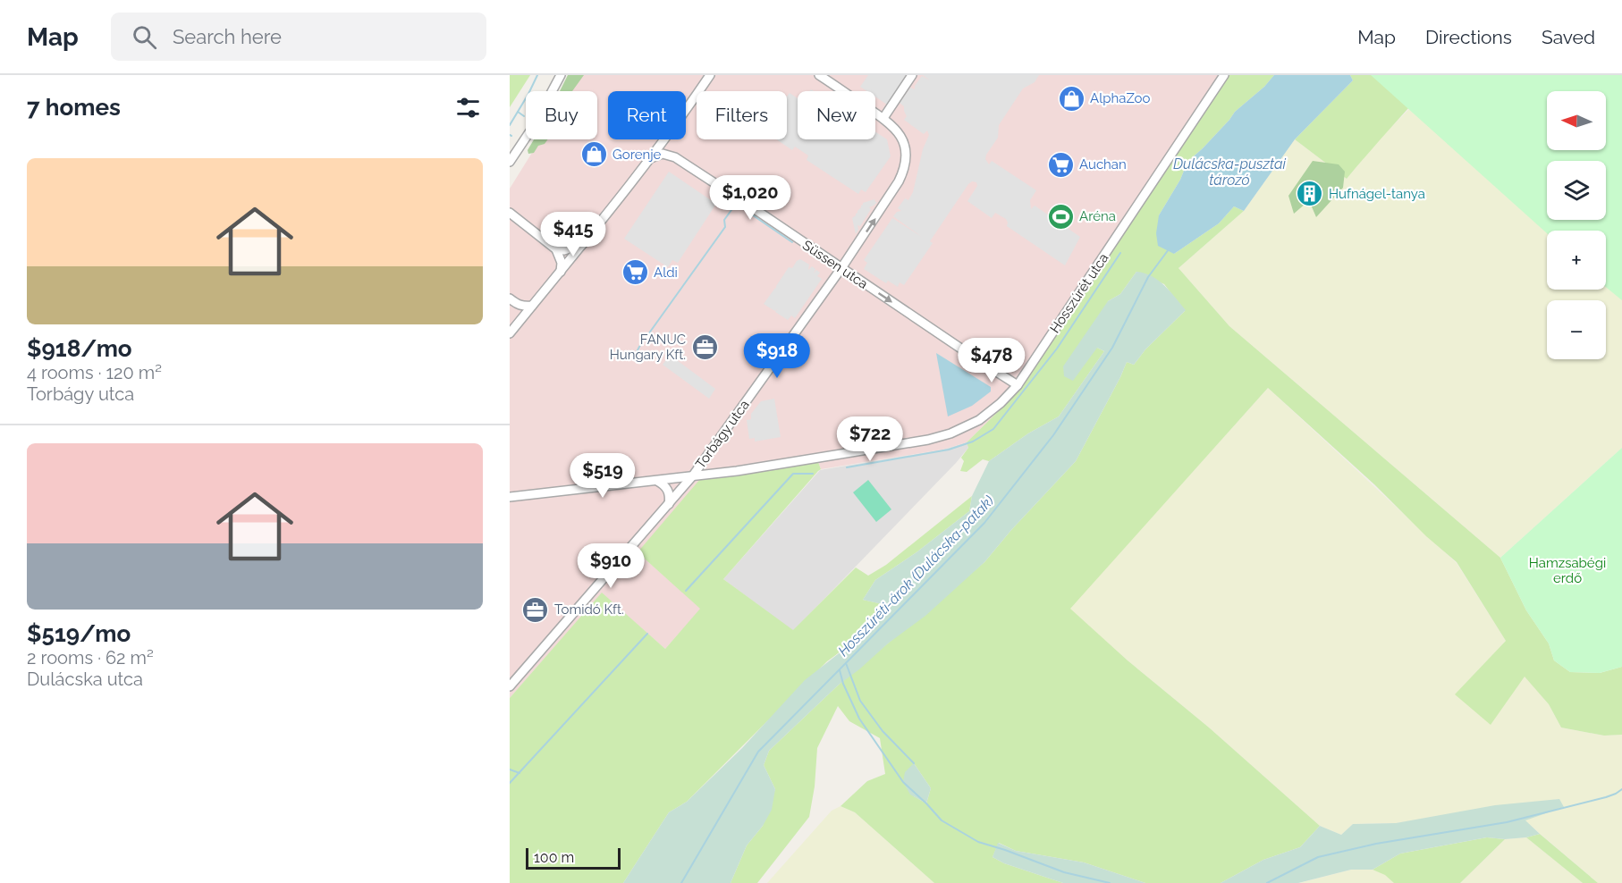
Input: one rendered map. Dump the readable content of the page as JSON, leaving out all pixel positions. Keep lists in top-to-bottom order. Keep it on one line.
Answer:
{"streets":{"street":["Süssen utca","Hosszúrét utca","Torbágy utca"]},"crossings":[["Süssen utca","Hosszúrét utca"],["Süssen utca","Torbágy utca"],["Hosszúrét utca","Torbágy utca"]],"one_way":["Süssen utca"],"water":["Dulácska-pusztai tározó","Hosszúréti-árok (Dulácska-patak)"],"parks":["Hamzsabégi erdő"],"places":{"shop":["AlphaZoo","Gorenje"],"supermarket":["Auchan","Aldi"],"building":["Hufnágel-tanya"],"sports":["Aréna"],"office":["FANUC Hungary Kft.","Tomidó Kft."]},"scale_bar":"100 m","north":"left","page":{"header":"Map","search":"Search here","nav":["Map","Directions","Saved"],"heading":"7 homes","map_buttons":["+","−"],"chip":["Buy","Rent","Filters","New"],"list":[{"name":"$918/mo","note":"4 rooms · 120 m² · Torbágy utca"},{"name":"$519/mo","note":"2 rooms · 62 m² · Dulácska utca"}],"price":["$1,020","$415","$918","$478","$722","$519","$910"],"scale":"100 m"}}
